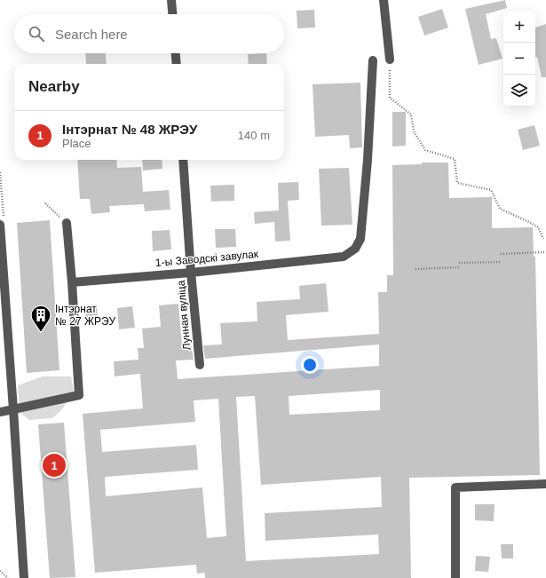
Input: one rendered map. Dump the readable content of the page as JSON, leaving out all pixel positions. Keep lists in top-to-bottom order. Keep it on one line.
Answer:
{"streets":{"street":["1-ы Заводскі завулак","Лунная вуліца"]},"crossings":[["1-ы Заводскі завулак","Лунная вуліца"]],"places":{"building":["Інтэрнат № 27 ЖРЭУ"]},"page":{"map_buttons":["+","−"],"search":"Search here","heading":"Nearby","list":[{"mark":"1","name":"Інтэрнат № 48 ЖРЭУ","note":"Place","value":"140 m"}],"pins":"1"}}
